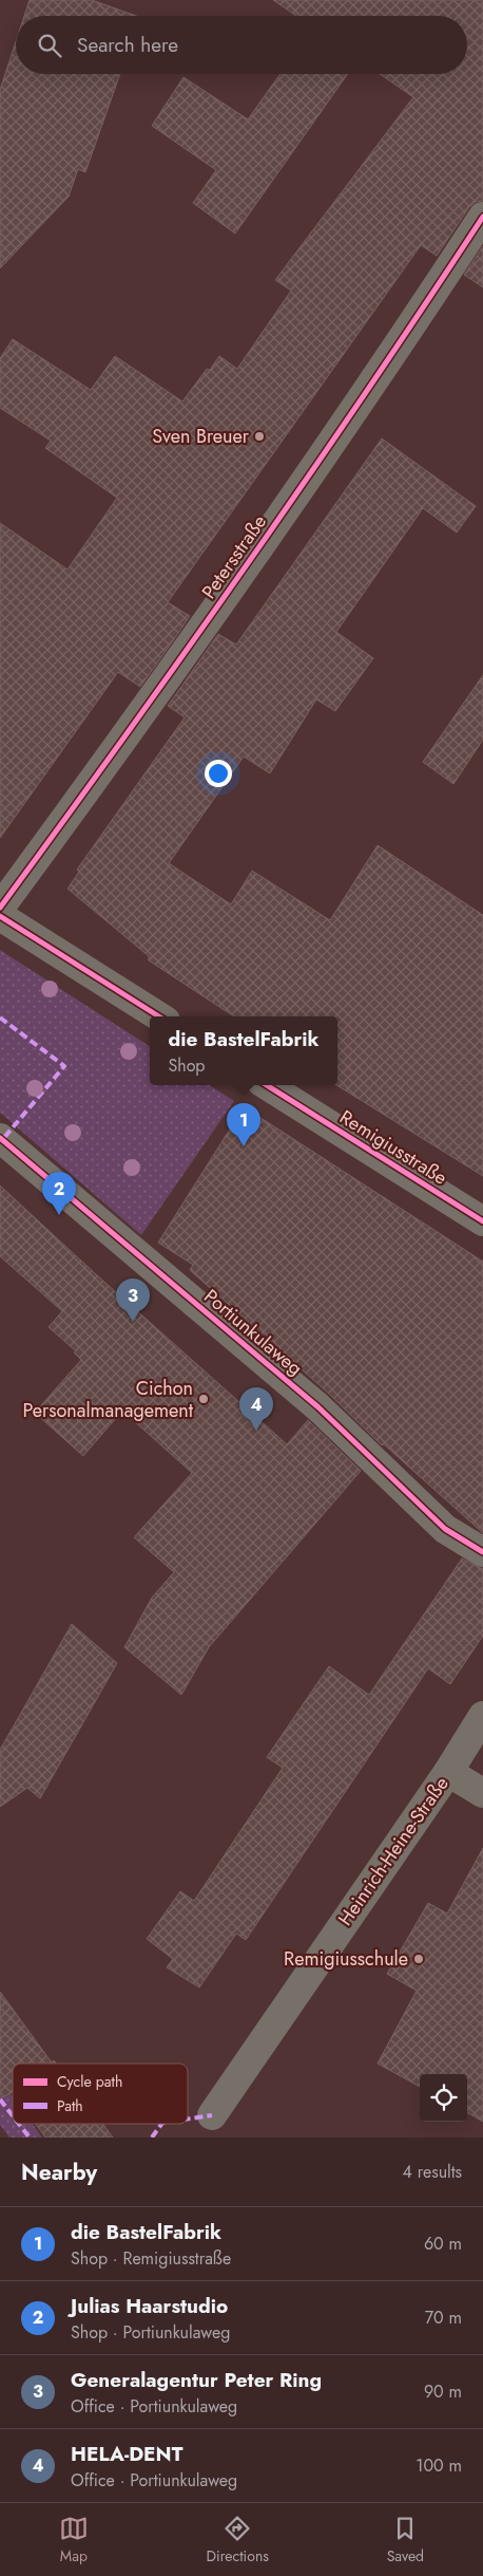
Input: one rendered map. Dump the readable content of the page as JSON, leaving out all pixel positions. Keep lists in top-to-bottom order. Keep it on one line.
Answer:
{"streets":{"street":["Petersstraße","Remigiusstraße","Portiunkulaweg","Heinrich-Heine-Straße"]},"places":["Sven Breuer","Cichon Personalmanagement","Remigiusschule"],"legend":["Cycle path","Path"],"page":{"search":"Search here","popup":["die BastelFabrik","Shop"],"pins":["1","2","3","4"],"heading":["Nearby","4 results"],"list":[{"mark":"1","name":"die BastelFabrik","note":"Shop · Remigiusstraße","value":"60 m"},{"mark":"2","name":"Julias Haarstudio","note":"Shop · Portiunkulaweg","value":"70 m"},{"mark":"3","name":"Generalagentur Peter Ring","note":"Office · Portiunkulaweg","value":"90 m"},{"mark":"4","name":"HELA-DENT","note":"Office · Portiunkulaweg","value":"100 m"}],"nav":["Map","Directions","Saved"]}}
